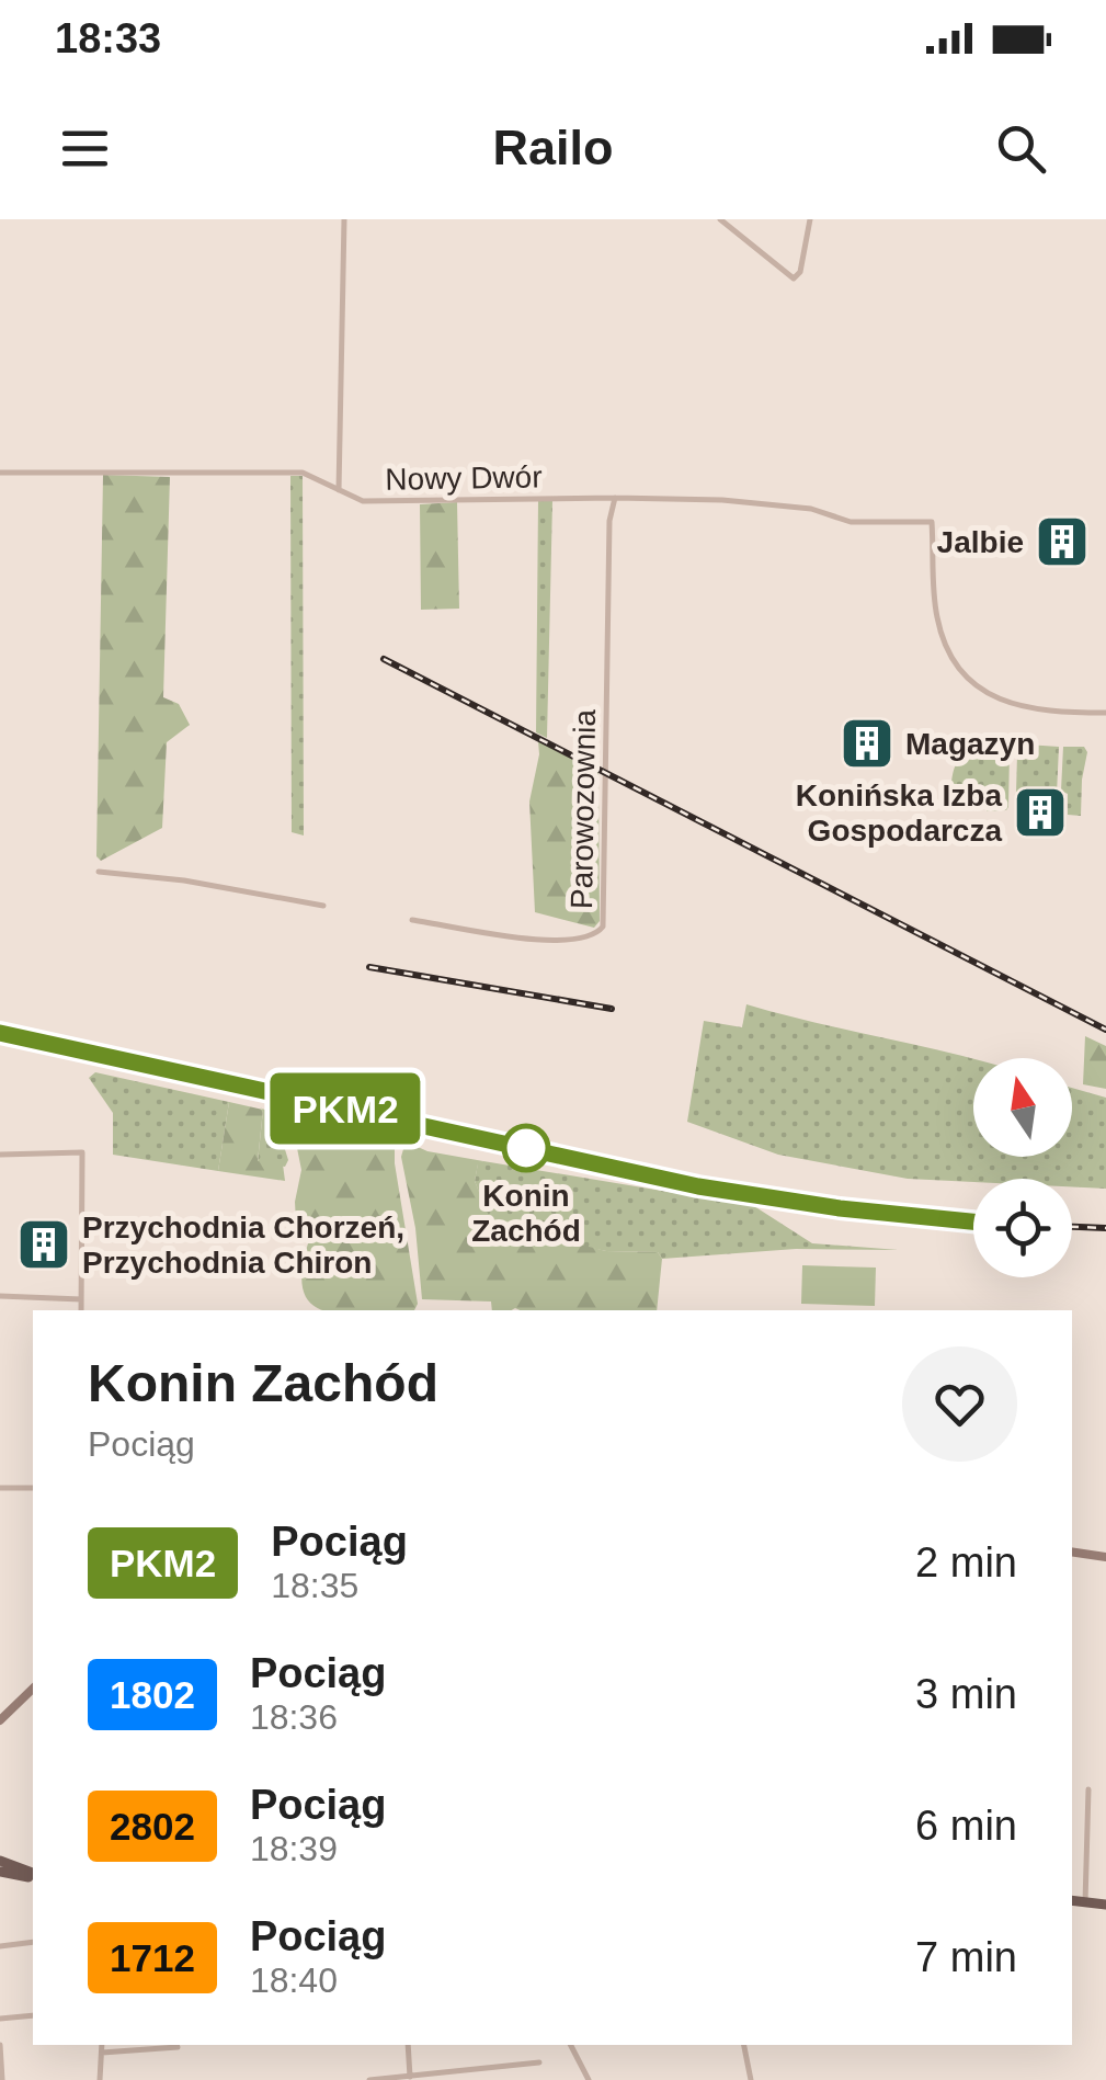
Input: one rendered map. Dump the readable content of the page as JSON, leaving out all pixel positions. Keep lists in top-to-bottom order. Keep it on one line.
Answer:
{"streets":{"street":["Nowy Dwór","Parowozownia"]},"crossings":[["Nowy Dwór","Parowozownia"]],"places":{"building":["Jalbie","Magazyn","Konińska Izba Gospodarcza","Przychodnia Chorzeń, Przychodnia Chiron"],"other":["Konin Zachód"]},"north":"top","page":{"status":"18:33","header":"Railo","on_map":"PKM2","heading":["Konin Zachód","Pociąg"],"list":[{"mark":"PKM2","name":"Pociąg","note":"18:35","value":"2 min"},{"mark":"1802","name":"Pociąg","note":"18:36","value":"3 min"},{"mark":"2802","name":"Pociąg","note":"18:39","value":"6 min"},{"mark":"1712","name":"Pociąg","note":"18:40","value":"7 min"}]}}
